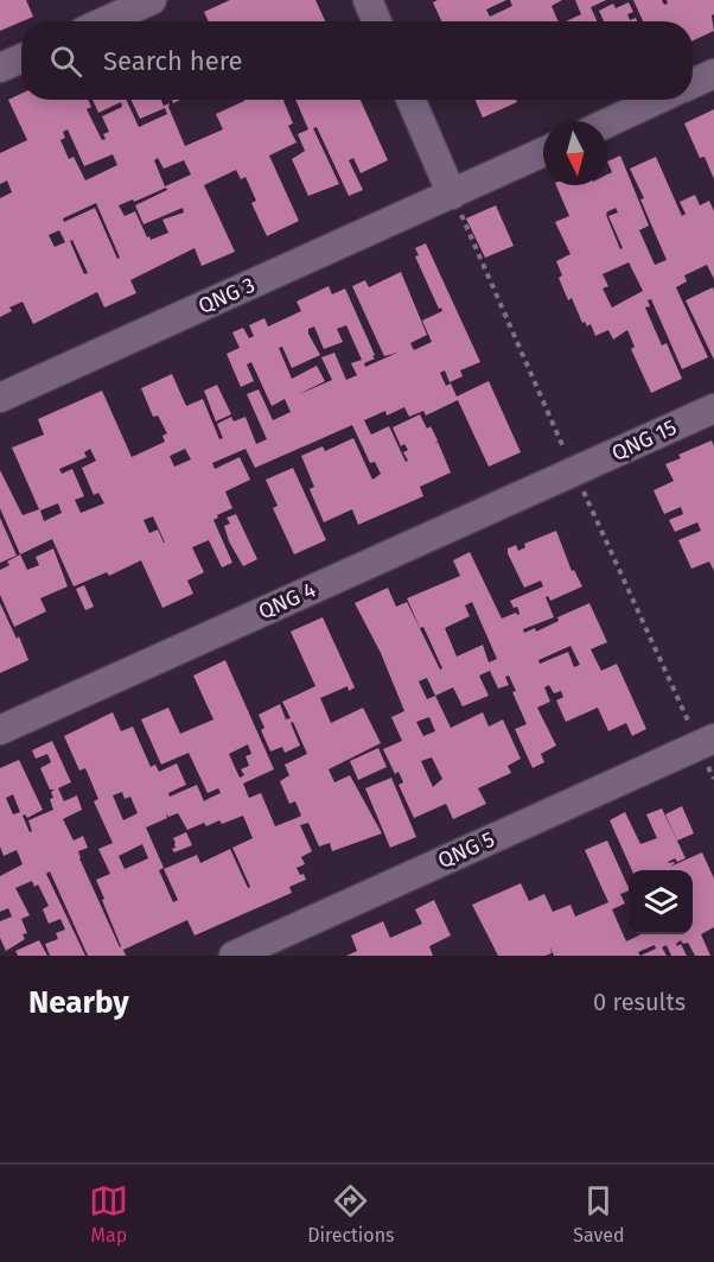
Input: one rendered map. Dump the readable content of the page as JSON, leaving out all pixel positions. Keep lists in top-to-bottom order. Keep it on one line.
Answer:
{"streets":{"street":["QNG 3","QNG 15","QNG 4","QNG 5"]},"crossings":[["QNG 15","QNG 4"]],"north":"bottom","page":{"search":"Search here","heading":["Nearby","0 results"],"nav":["Map","Directions","Saved"]}}
